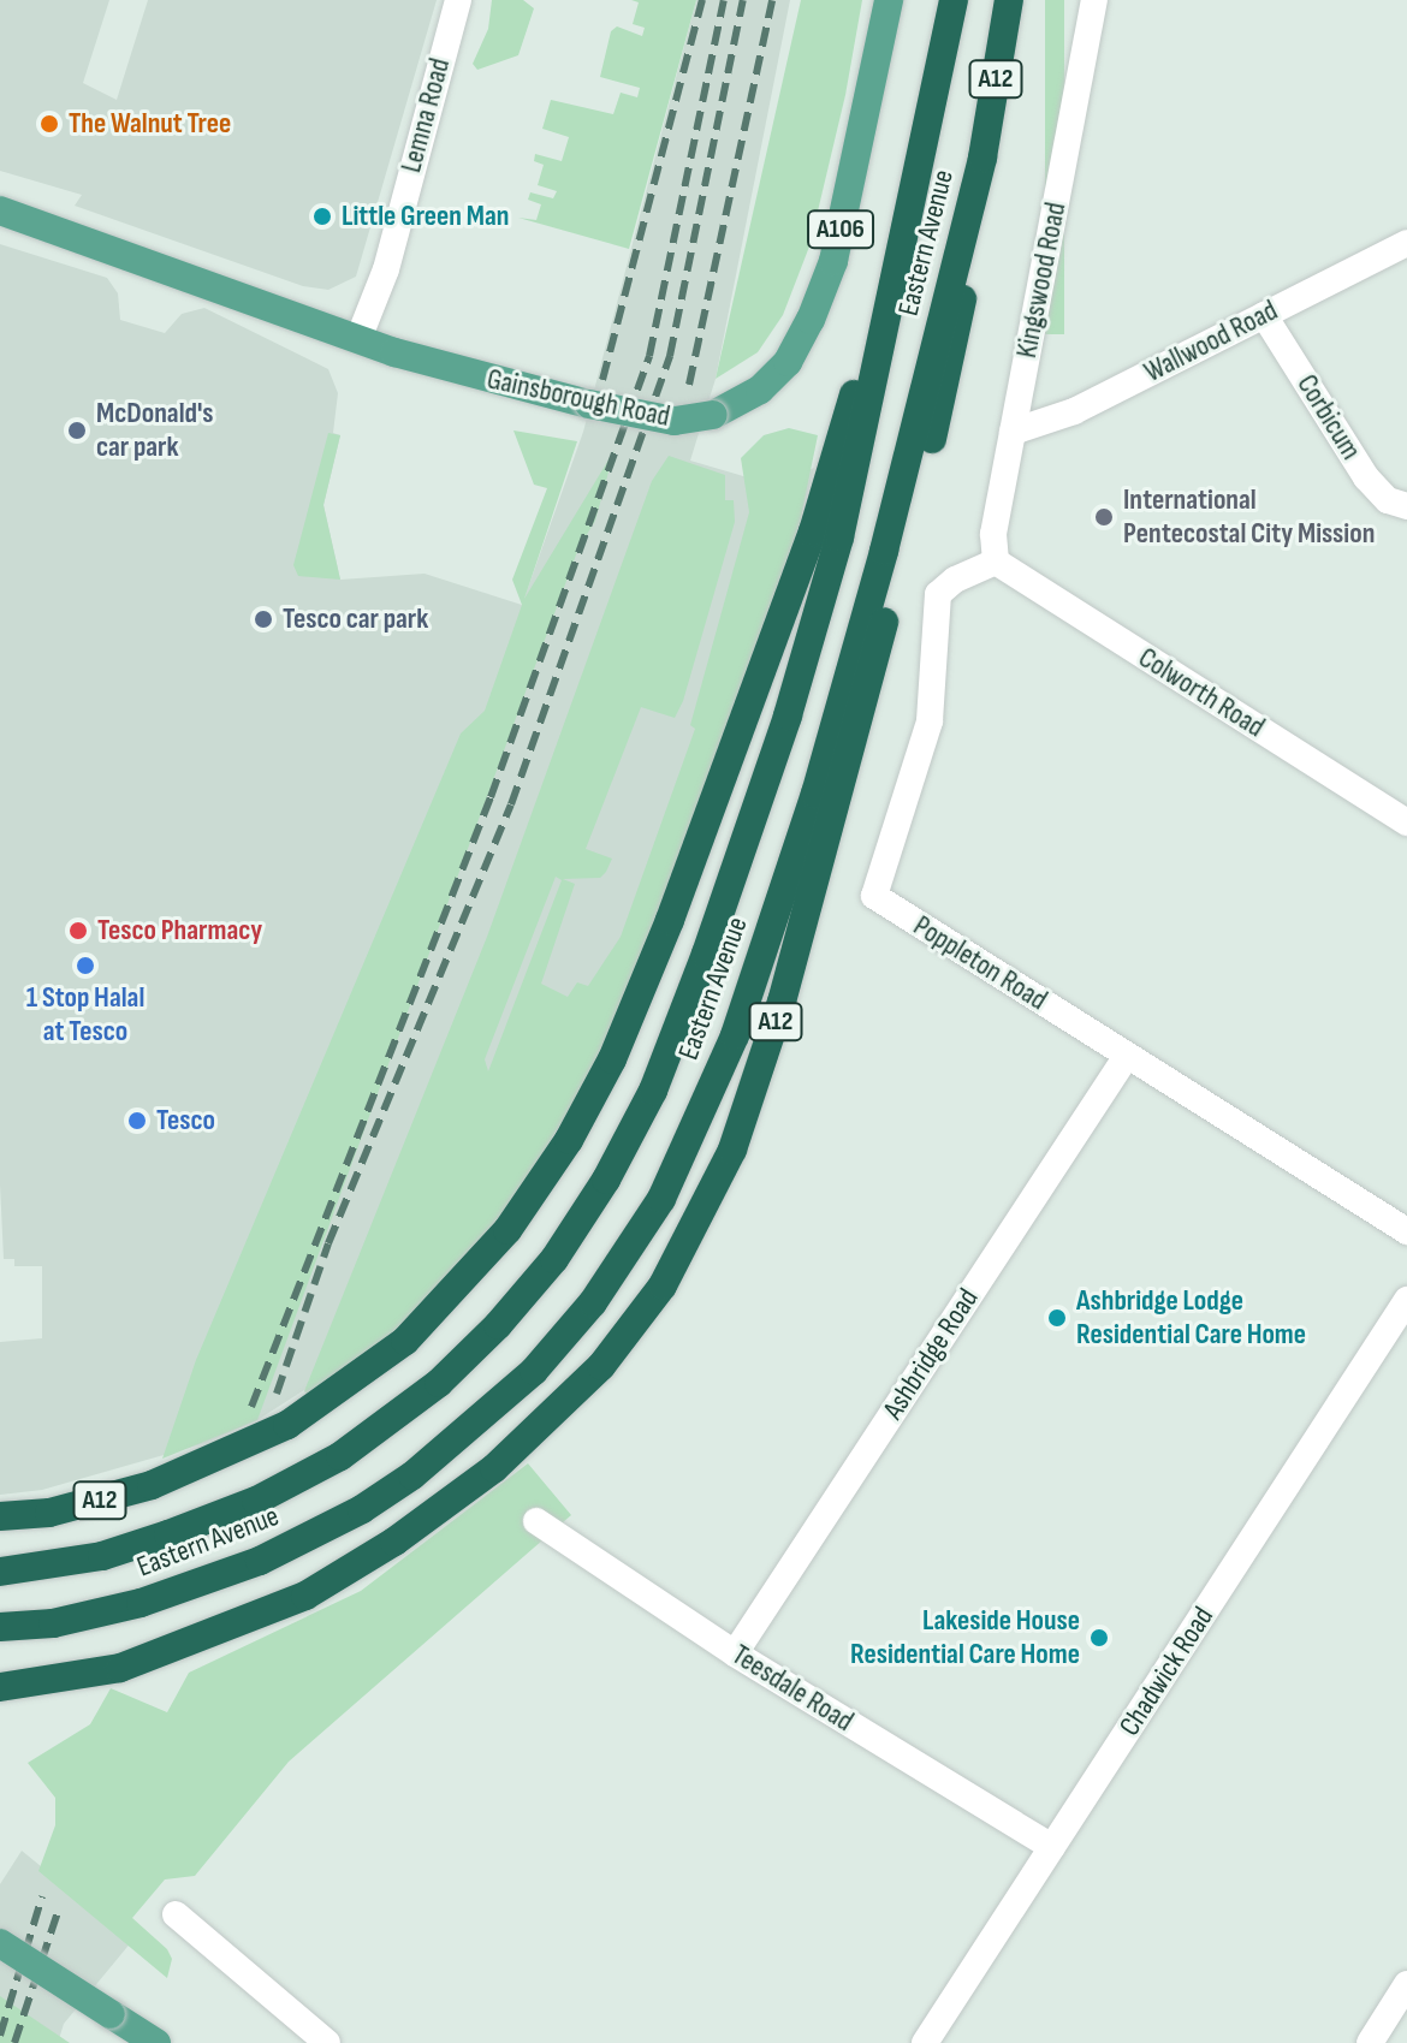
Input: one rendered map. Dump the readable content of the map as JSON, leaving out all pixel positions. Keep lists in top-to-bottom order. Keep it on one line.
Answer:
{"streets":{"highway":["A12","Eastern Avenue"],"main road":["A106","Gainsborough Road"],"street":["Lemna Road","Kingswood Road","Wallwood Road","Corbicum","Colworth Road","Poppleton Road","Ashbridge Road","Chadwick Road","Teesdale Road"]},"crossings":[["A12","Eastern Avenue"],["Lemna Road","Gainsborough Road"],["Kingswood Road","Wallwood Road"],["Kingswood Road","Colworth Road"],["Kingswood Road","Poppleton Road"],["Wallwood Road","Corbicum"],["Colworth Road","Poppleton Road"],["Poppleton Road","Ashbridge Road"],["Ashbridge Road","Teesdale Road"],["Chadwick Road","Teesdale Road"]],"places":["The Walnut Tree","Little Green Man","McDonald's car park","International Pentecostal City Mission","Tesco car park","Tesco Pharmacy","1 Stop Halal at Tesco","Tesco","Ashbridge Lodge Residential Care Home","Lakeside House Residential Care Home"]}
